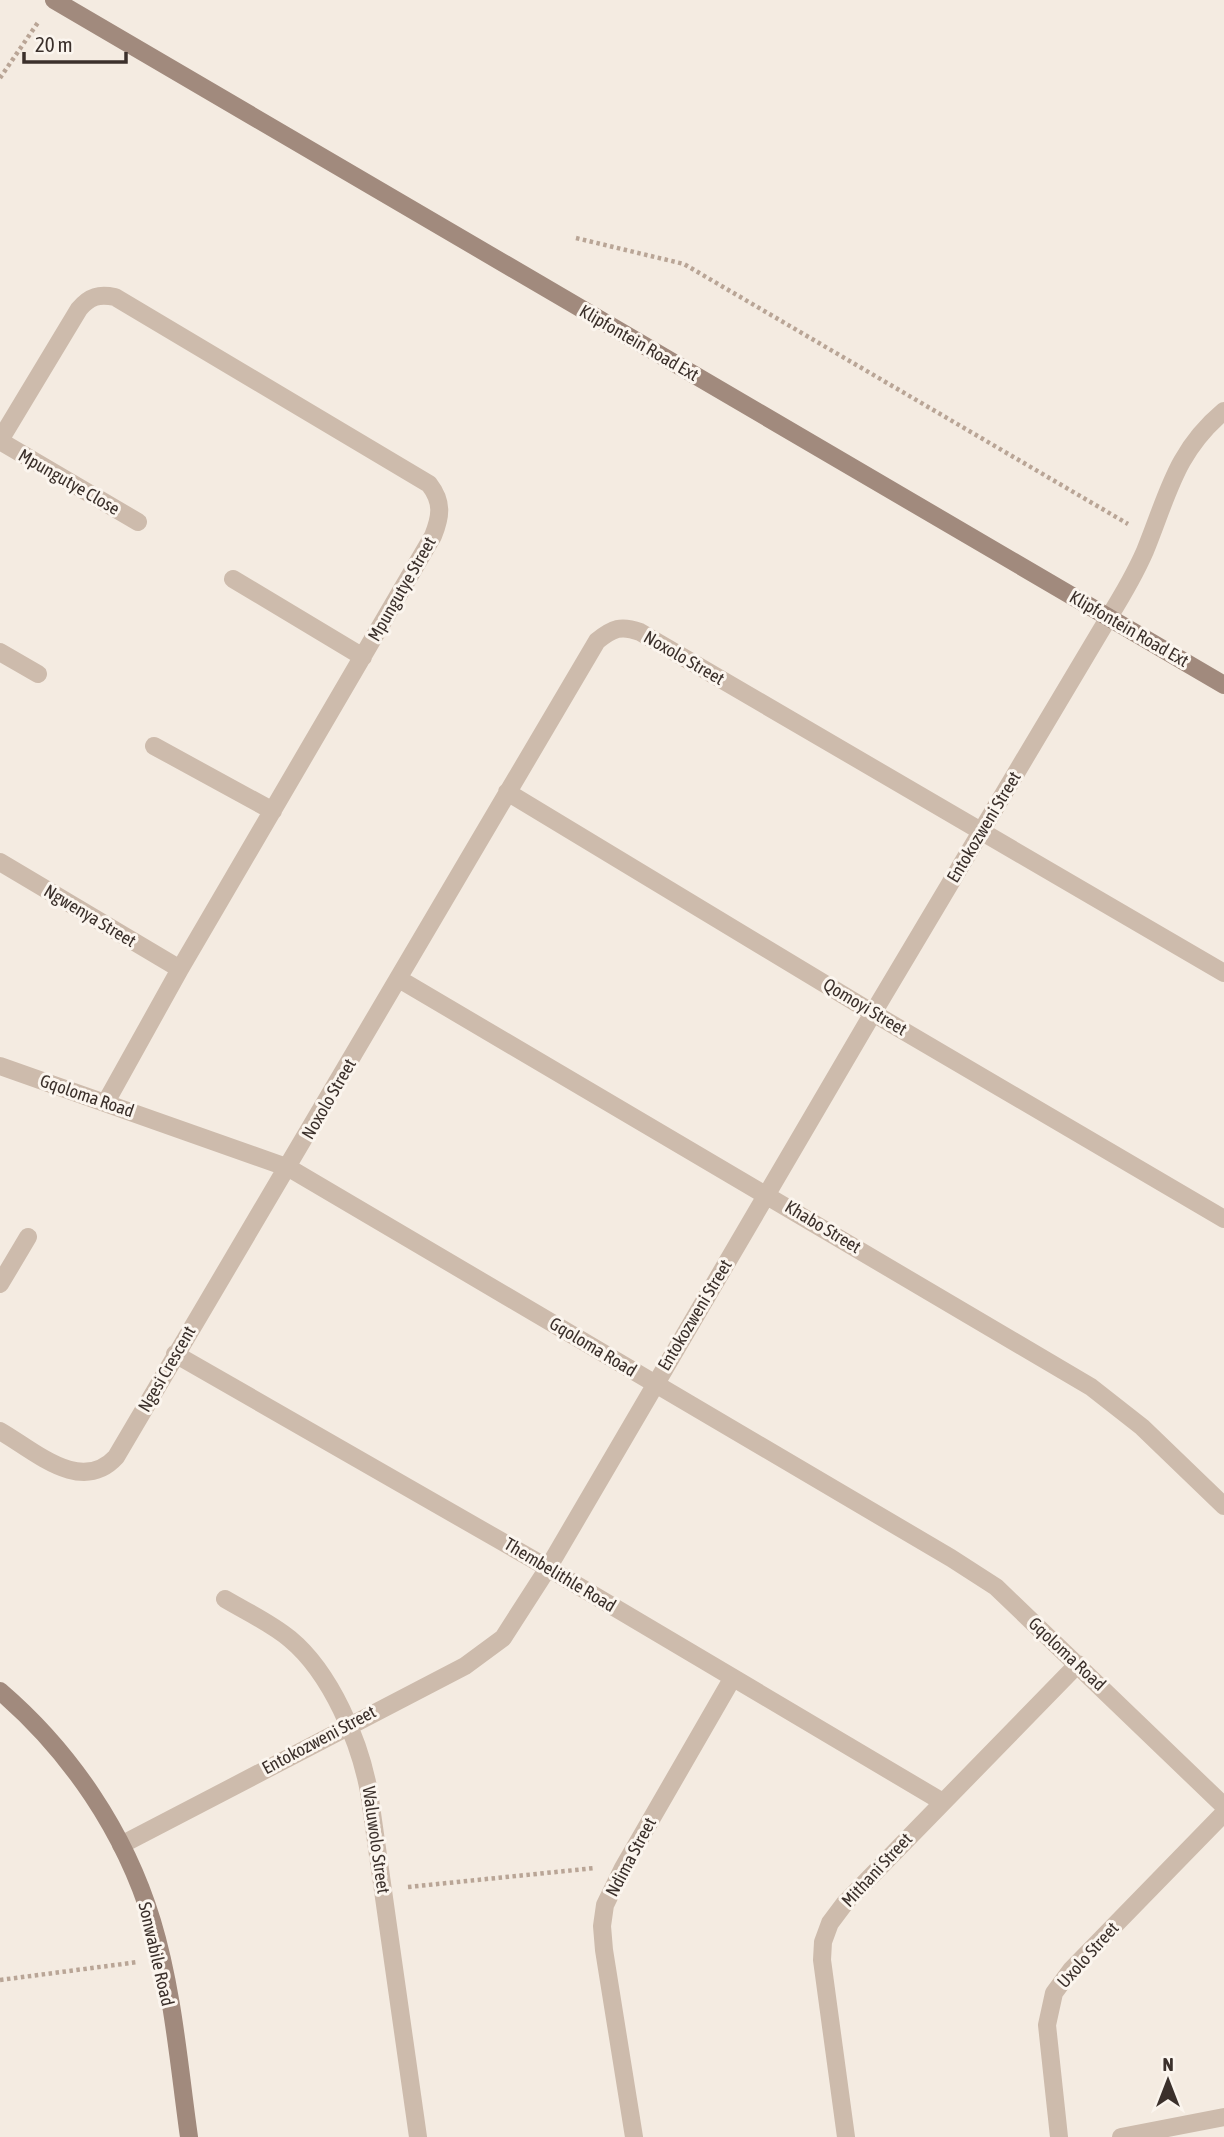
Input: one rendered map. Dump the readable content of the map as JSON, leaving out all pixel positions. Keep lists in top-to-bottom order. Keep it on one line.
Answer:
{"streets":{"street":["Klipfontein Road Ext","Mpungutye Close","Mpungutye Street","Noxolo Street","Entokozweni Street","Ngwenya Street","Qomoyi Street","Gqoloma Road","Khabo Street","Ngesi Crescent","Thembelithle Road","Waluwolo Street","Ndima Street","Mithani Street","Sonwabile Road","Uxolo Street"]},"crossings":[["Klipfontein Road Ext","Entokozweni Street"],["Mpungutye Close","Mpungutye Street"],["Mpungutye Street","Ngwenya Street"],["Mpungutye Street","Gqoloma Road"],["Noxolo Street","Entokozweni Street"],["Noxolo Street","Qomoyi Street"],["Noxolo Street","Gqoloma Road"],["Noxolo Street","Khabo Street"],["Noxolo Street","Ngesi Crescent"],["Entokozweni Street","Qomoyi Street"],["Entokozweni Street","Gqoloma Road"],["Entokozweni Street","Khabo Street"],["Entokozweni Street","Thembelithle Road"],["Entokozweni Street","Waluwolo Street"],["Entokozweni Street","Sonwabile Road"],["Gqoloma Road","Ngesi Crescent"],["Gqoloma Road","Mithani Street"],["Ngesi Crescent","Thembelithle Road"],["Thembelithle Road","Ndima Street"],["Thembelithle Road","Mithani Street"]],"scale_bar":"20 m","north":"top"}
